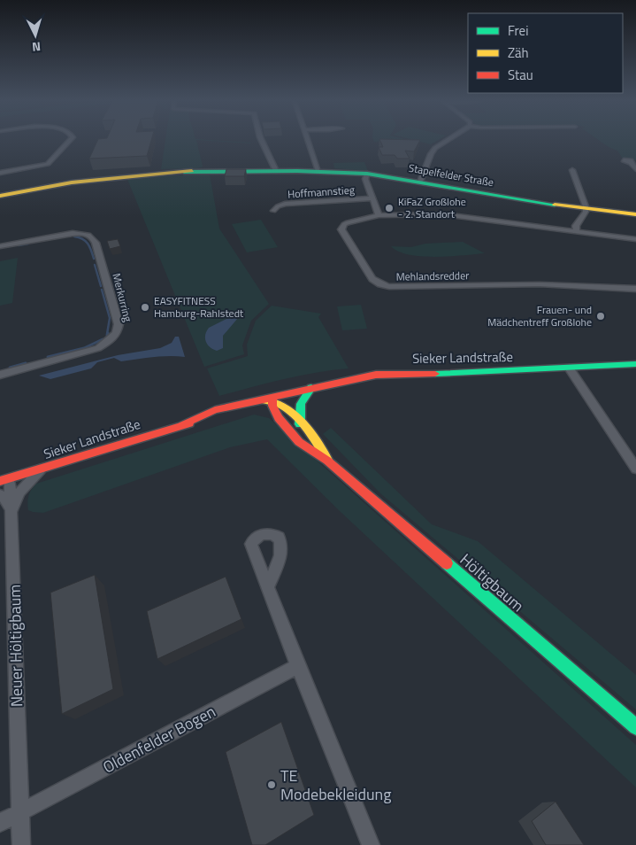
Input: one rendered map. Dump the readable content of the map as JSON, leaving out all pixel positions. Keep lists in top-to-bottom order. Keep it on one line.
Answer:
{"streets":{"main road":["Stapelfelder Straße","Sieker Landstraße","Höltigbaum"],"street":["Hoffmannstieg","Mehlandsredder","Merkurring","Neuer Höltigbaum","Oldenfelder Bogen"]},"crossings":[["Stapelfelder Straße","Hoffmannstieg"],["Hoffmannstieg","Mehlandsredder"],["Sieker Landstraße","Höltigbaum"],["Sieker Landstraße","Neuer Höltigbaum"],["Neuer Höltigbaum","Oldenfelder Bogen"]],"places":["KiFaZ Großlohe - 2. Standort","EASYFITNESS Hamburg-Rahlstedt","Frauen- und Mädchentreff Großlohe","TE Modebekleidung"],"legend":["Frei","Zäh","Stau"],"north":"bottom"}
